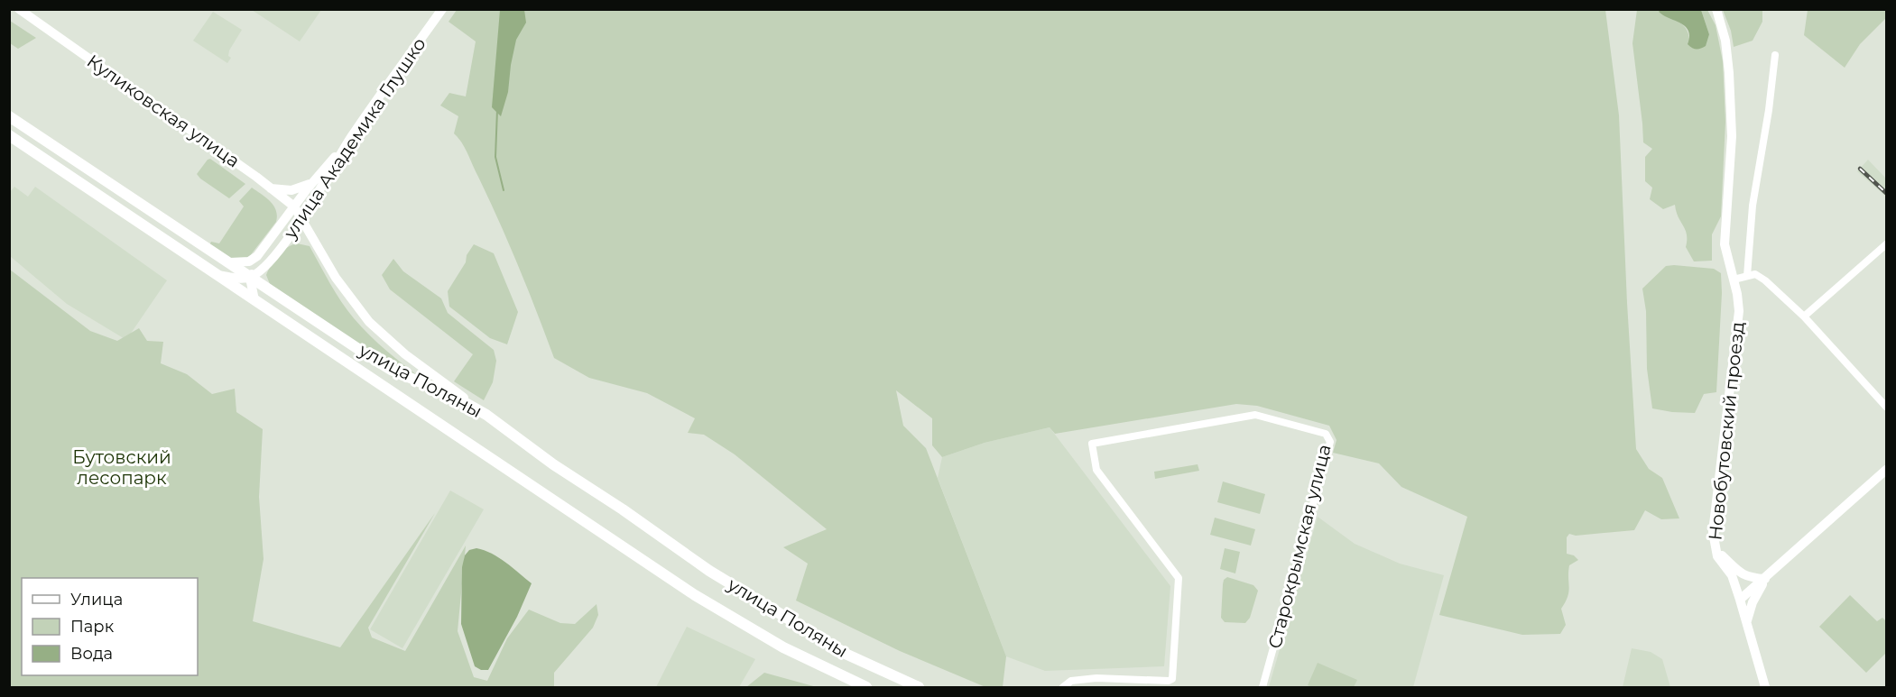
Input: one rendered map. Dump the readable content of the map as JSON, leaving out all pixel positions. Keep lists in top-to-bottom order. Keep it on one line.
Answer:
{"streets":{"main road":["улица Поляны"],"street":["Куликовская улица","улица Академика Глушко","Новобутовский проезд","Старокрымская улица"]},"crossings":[["Куликовская улица","улица Академика Глушко"],["Куликовская улица","улица Поляны"],["улица Академика Глушко","улица Поляны"]],"parks":["Бутовский лесопарк"],"legend":["Улица","Парк","Вода"]}
